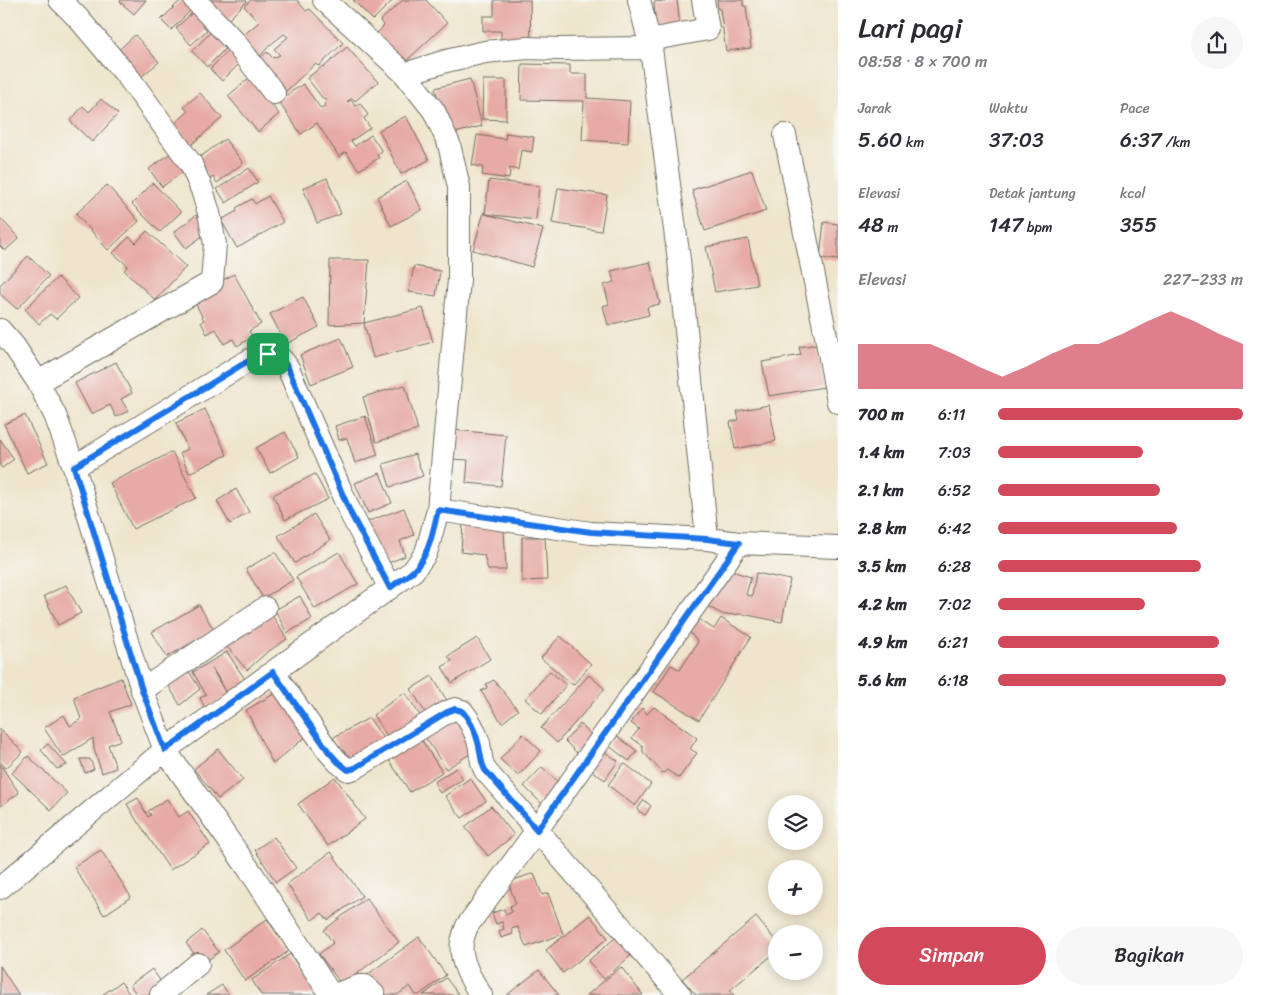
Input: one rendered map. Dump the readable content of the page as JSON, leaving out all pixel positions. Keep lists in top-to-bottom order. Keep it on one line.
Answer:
{"page":{"heading":["Lari pagi","08:58 · 8 × 700 m"],"stats":[["Jarak","5.60 km"],["Waktu","37:03"],["Pace","6:37 /km"],["Elevasi","48 m"],["Detak jantung","147 bpm"],["kcal","355"]],"chart":["Elevasi","227–233 m"],"list":[{"name":"700 m","note":"6:11"},{"name":"1.4 km","note":"7:03"},{"name":"2.1 km","note":"6:52"},{"name":"2.8 km","note":"6:42"},{"name":"3.5 km","note":"6:28"},{"name":"4.2 km","note":"7:02"},{"name":"4.9 km","note":"6:21"},{"name":"5.6 km","note":"6:18"}],"map_buttons":["+","−"],"buttons":["Simpan","Bagikan"]}}
